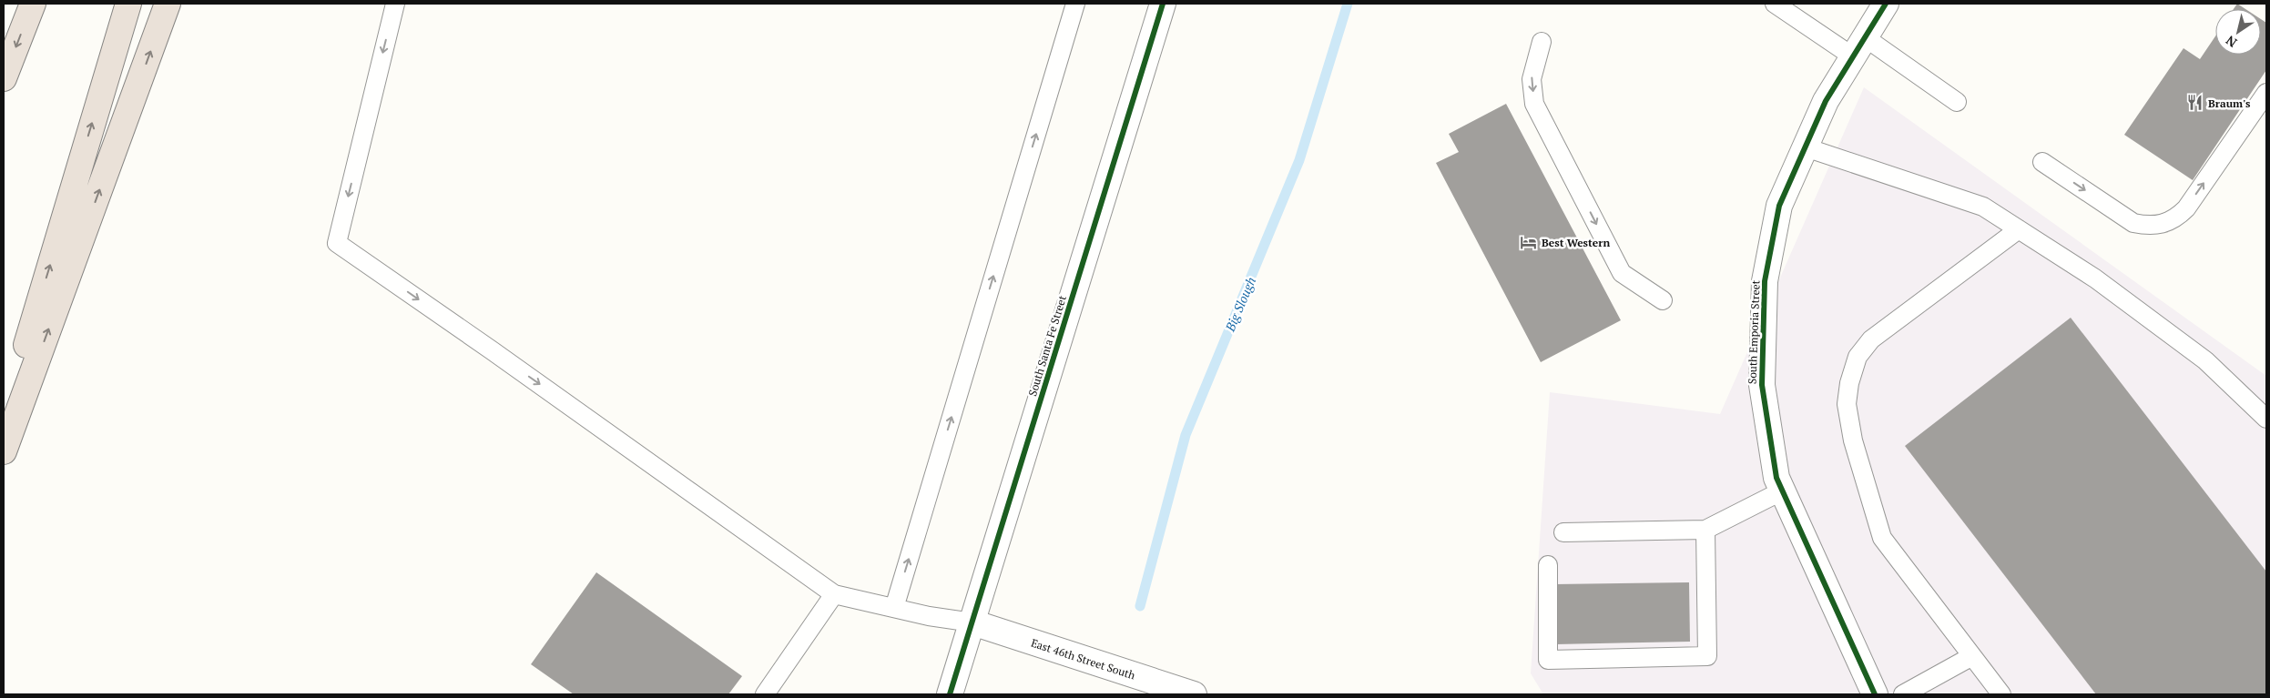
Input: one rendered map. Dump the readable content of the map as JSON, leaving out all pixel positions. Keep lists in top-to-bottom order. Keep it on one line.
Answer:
{"streets":{"street":["South Emporia Street","South Santa Fe Street","East 46th Street South"]},"crossings":[["South Santa Fe Street","East 46th Street South"]],"water":["Big Slough"],"places":{"restaurant":["Braum's"],"hotel":["Best Western"]},"north":"bottom left"}
